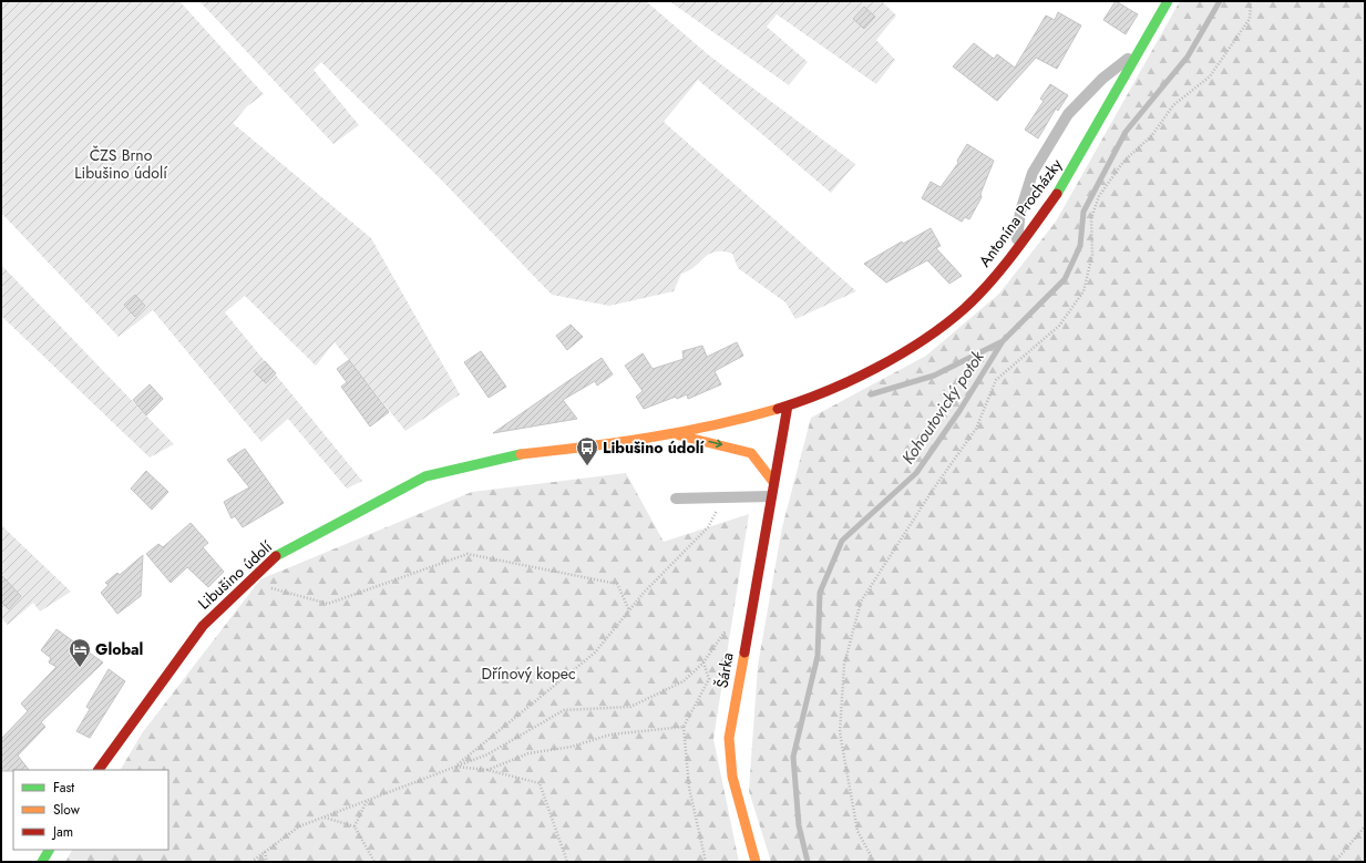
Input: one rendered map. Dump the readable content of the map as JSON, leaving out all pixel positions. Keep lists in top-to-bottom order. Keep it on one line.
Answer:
{"streets":{"street":["Antonína Procházky","Libušino údolí","Šárka"]},"crossings":[["Antonína Procházky","Libušino údolí"],["Antonína Procházky","Šárka"],["Libušino údolí","Šárka"]],"water":["Kohoutovický potok"],"parks":["ČZS Brno Libušino údolí","Dřínový kopec"],"places":{"bus stop":["Libušino údolí"],"hotel":["Global"]},"legend":["Fast","Slow","Jam"]}
